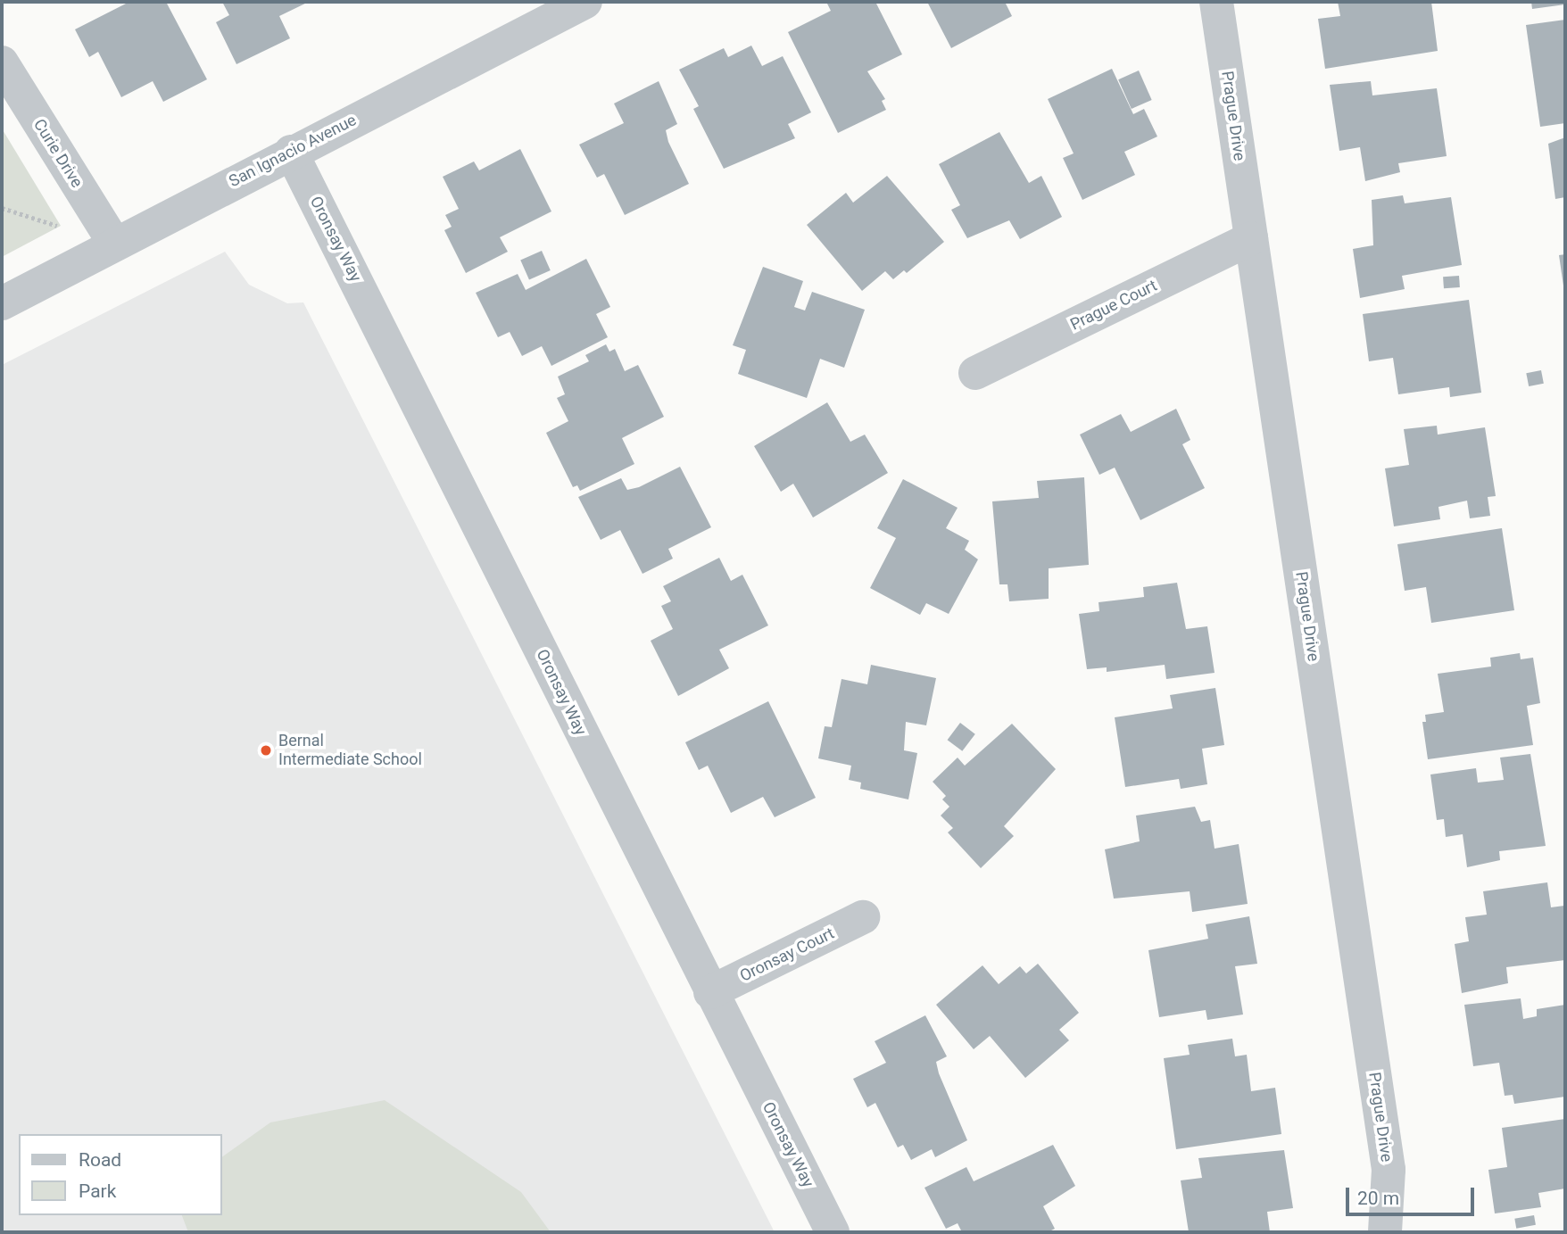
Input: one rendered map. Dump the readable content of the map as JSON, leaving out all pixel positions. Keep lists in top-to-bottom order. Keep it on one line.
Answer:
{"streets":{"street":["Prague Drive","San Ignacio Avenue","Curie Drive","Oronsay Way","Prague Court","Oronsay Court"]},"crossings":[["Prague Drive","Prague Court"],["San Ignacio Avenue","Curie Drive"],["San Ignacio Avenue","Oronsay Way"],["Oronsay Way","Oronsay Court"]],"places":["Bernal Intermediate School"],"legend":["Road","Park"],"scale_bar":"20 m"}
